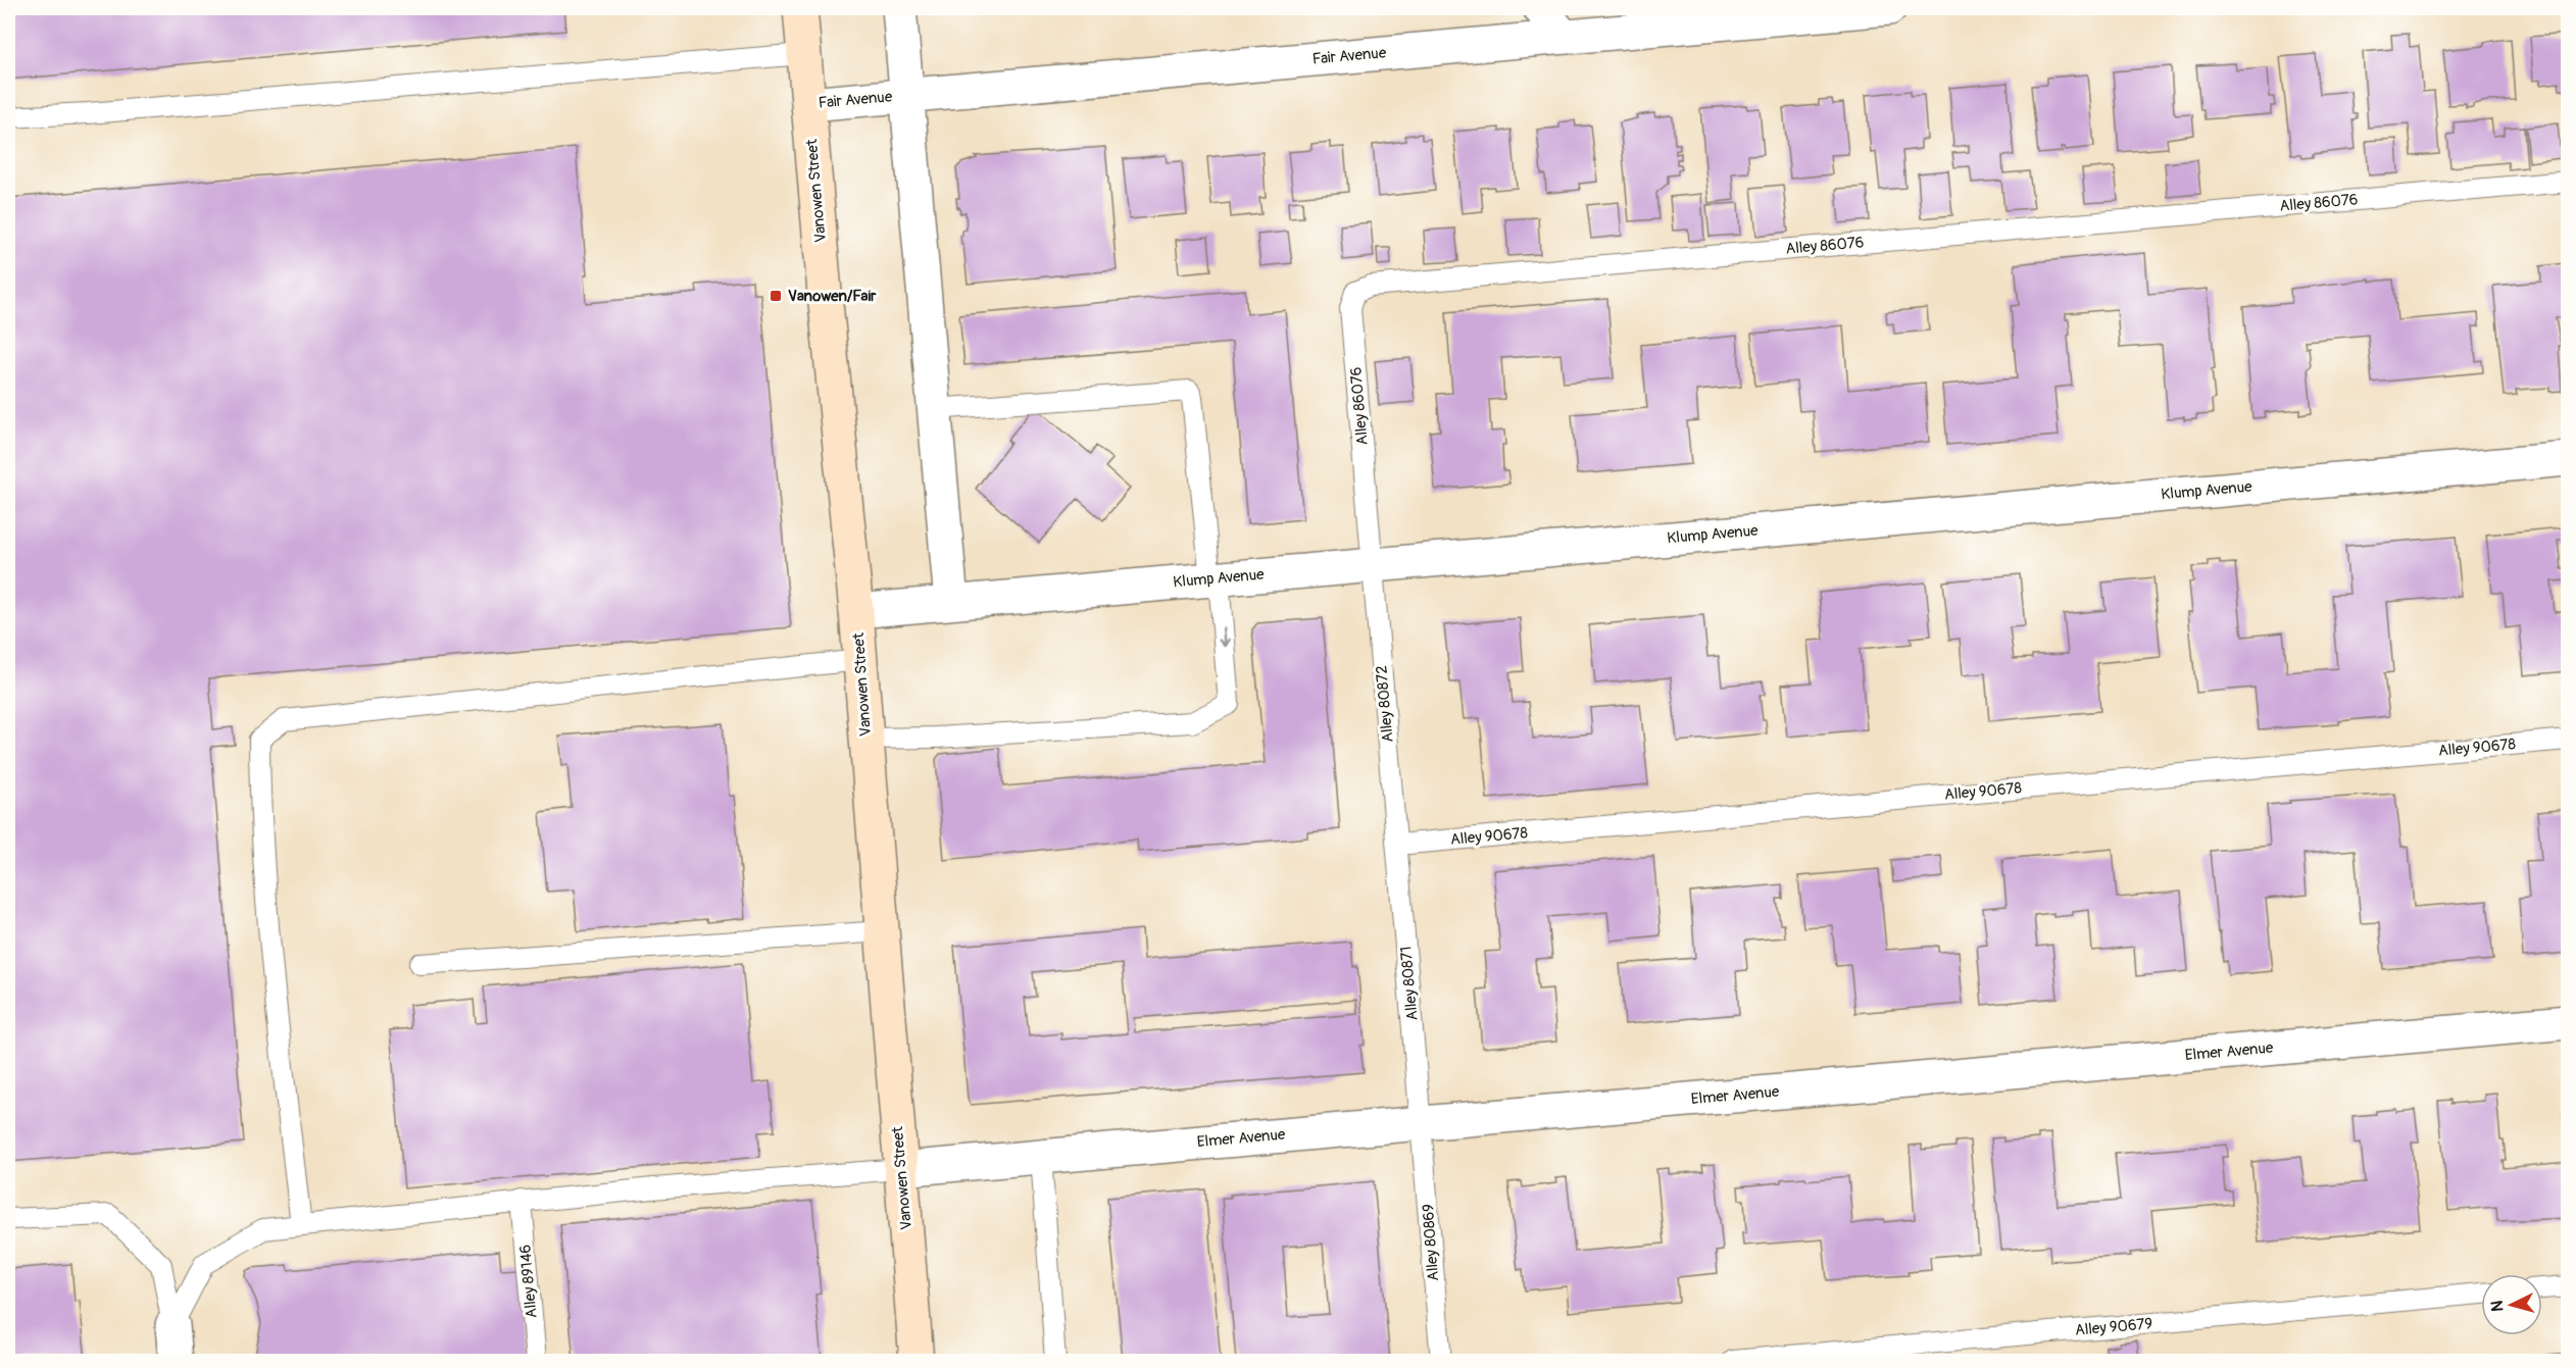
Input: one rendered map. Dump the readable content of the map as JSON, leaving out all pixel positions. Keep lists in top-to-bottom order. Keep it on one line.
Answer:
{"streets":{"main road":["Vanowen Street"],"street":["Fair Avenue","Klump Avenue","Elmer Avenue"],"lane":["Alley 86076","Alley 80872","Alley 90678","Alley 80871","Alley 80869","Alley 89146","Alley 90679"]},"crossings":[["Fair Avenue","Vanowen Street"],["Vanowen Street","Klump Avenue"],["Vanowen Street","Elmer Avenue"],["Alley 86076","Klump Avenue"],["Alley 86076","Alley 80872"],["Klump Avenue","Alley 80872"],["Alley 80872","Alley 90678"],["Alley 80872","Alley 80871"],["Alley 90678","Alley 80871"],["Alley 80871","Elmer Avenue"],["Alley 80871","Alley 80869"],["Elmer Avenue","Alley 80869"]],"places":{"transit":["Vanowen/Fair"]},"north":"left"}
